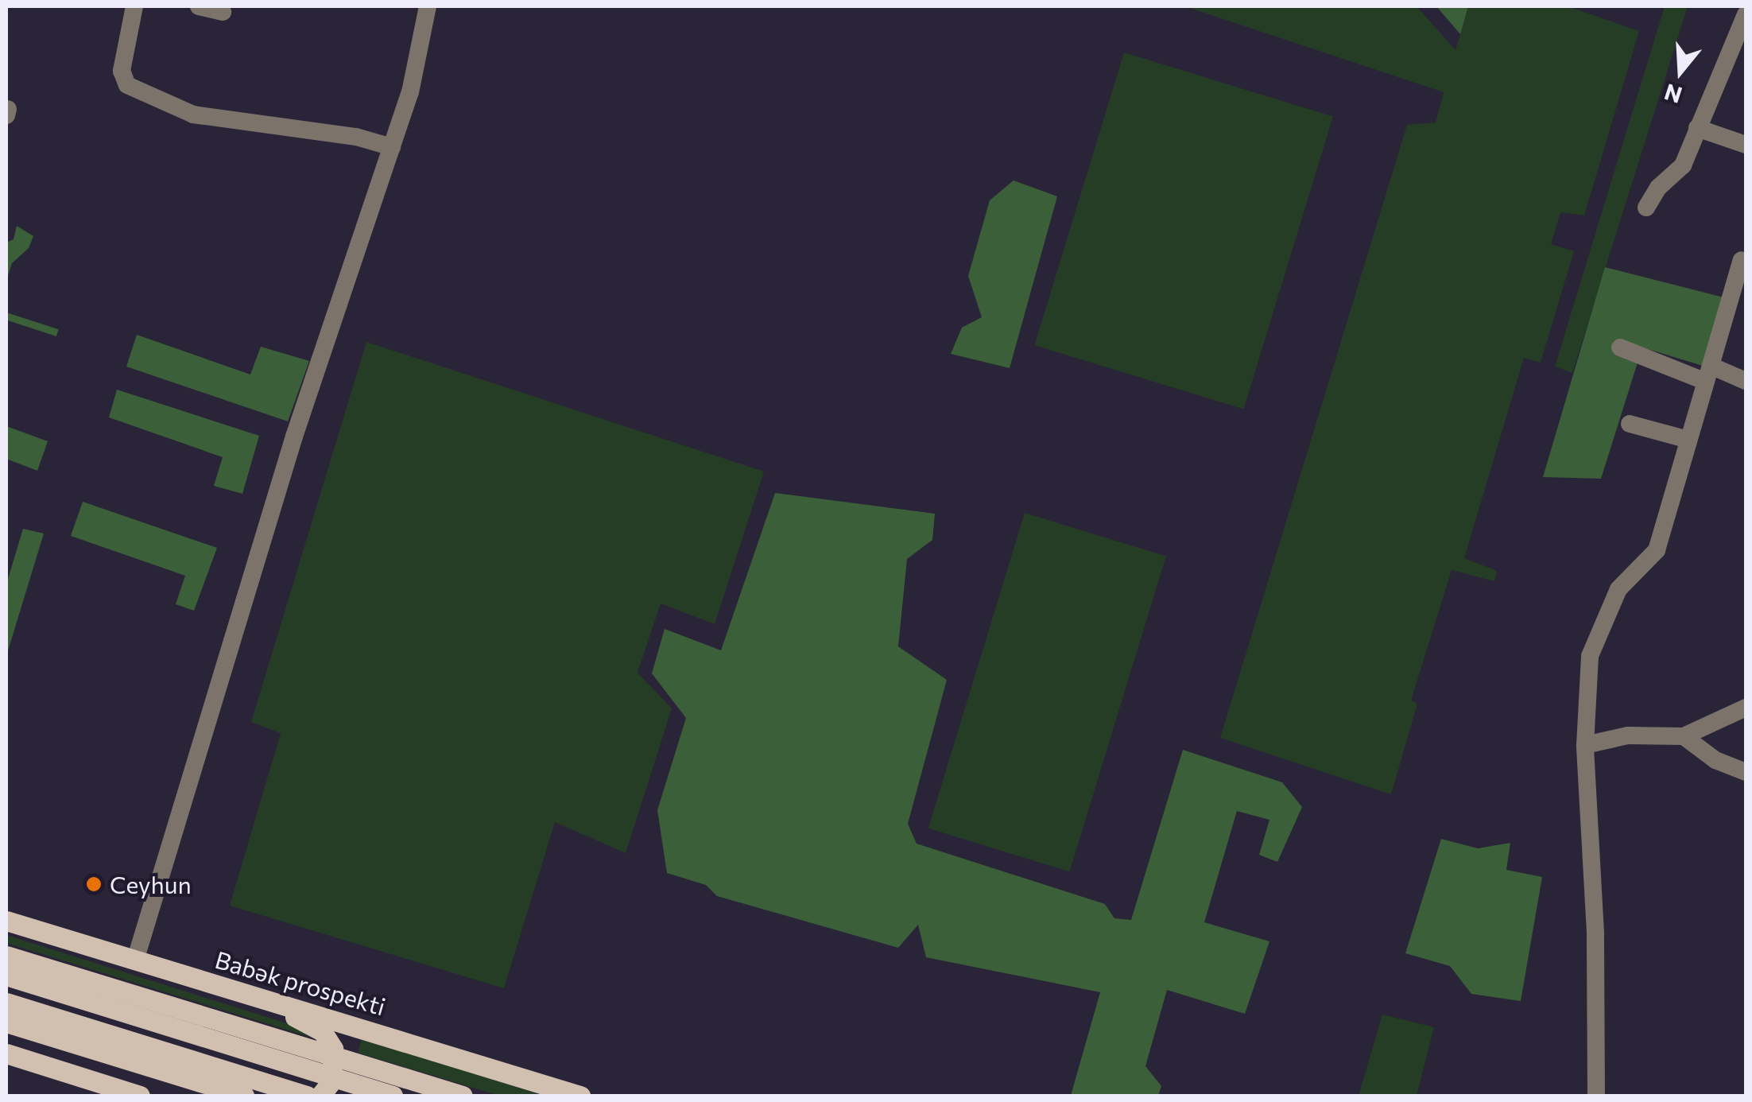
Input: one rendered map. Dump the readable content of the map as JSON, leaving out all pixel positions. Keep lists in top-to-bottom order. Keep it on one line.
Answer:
{"streets":{"main road":["Babək prospekti"]},"places":["Ceyhun"],"north":"bottom"}
